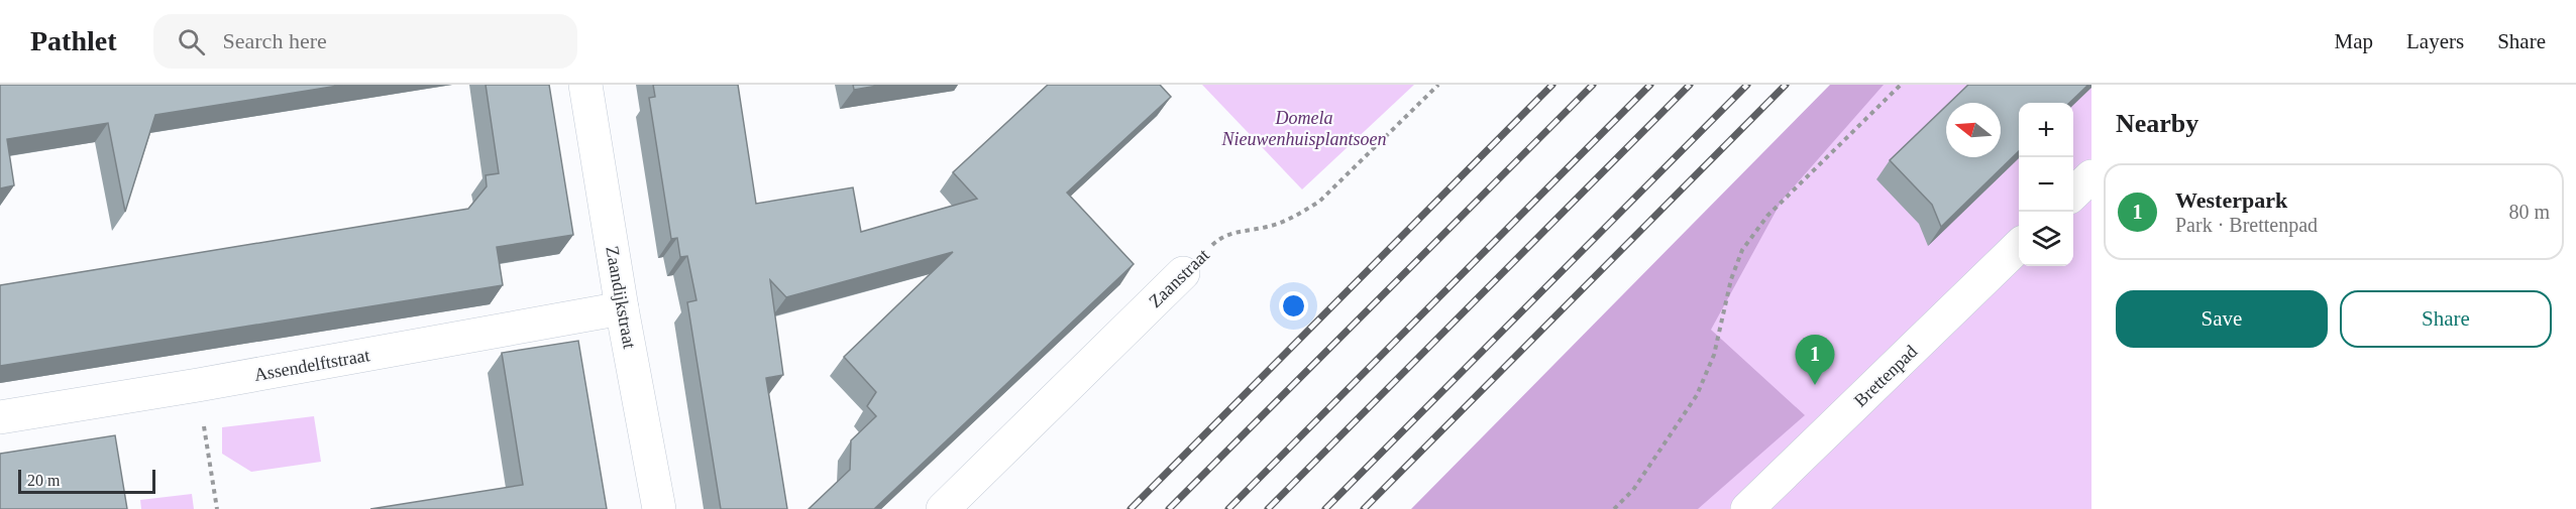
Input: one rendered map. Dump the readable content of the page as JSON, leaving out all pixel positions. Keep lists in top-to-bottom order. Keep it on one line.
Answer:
{"streets":{"street":["Zaanstraat","Zaandijkstraat","Assendelftstraat","Brettenpad"]},"crossings":[["Zaandijkstraat","Assendelftstraat"]],"parks":["Domela Nieuwenhuisplantsoen"],"scale_bar":"20 m","north":"left","page":{"header":"Pathlet","search":"Search here","nav":["Map","Layers","Share"],"heading":"Nearby","map_buttons":["+","−"],"list":[{"mark":"1","name":"Westerpark","note":"Park · Brettenpad","value":"80 m"}],"buttons":["Save","Share"],"pins":"1","scale":"20 m"}}
